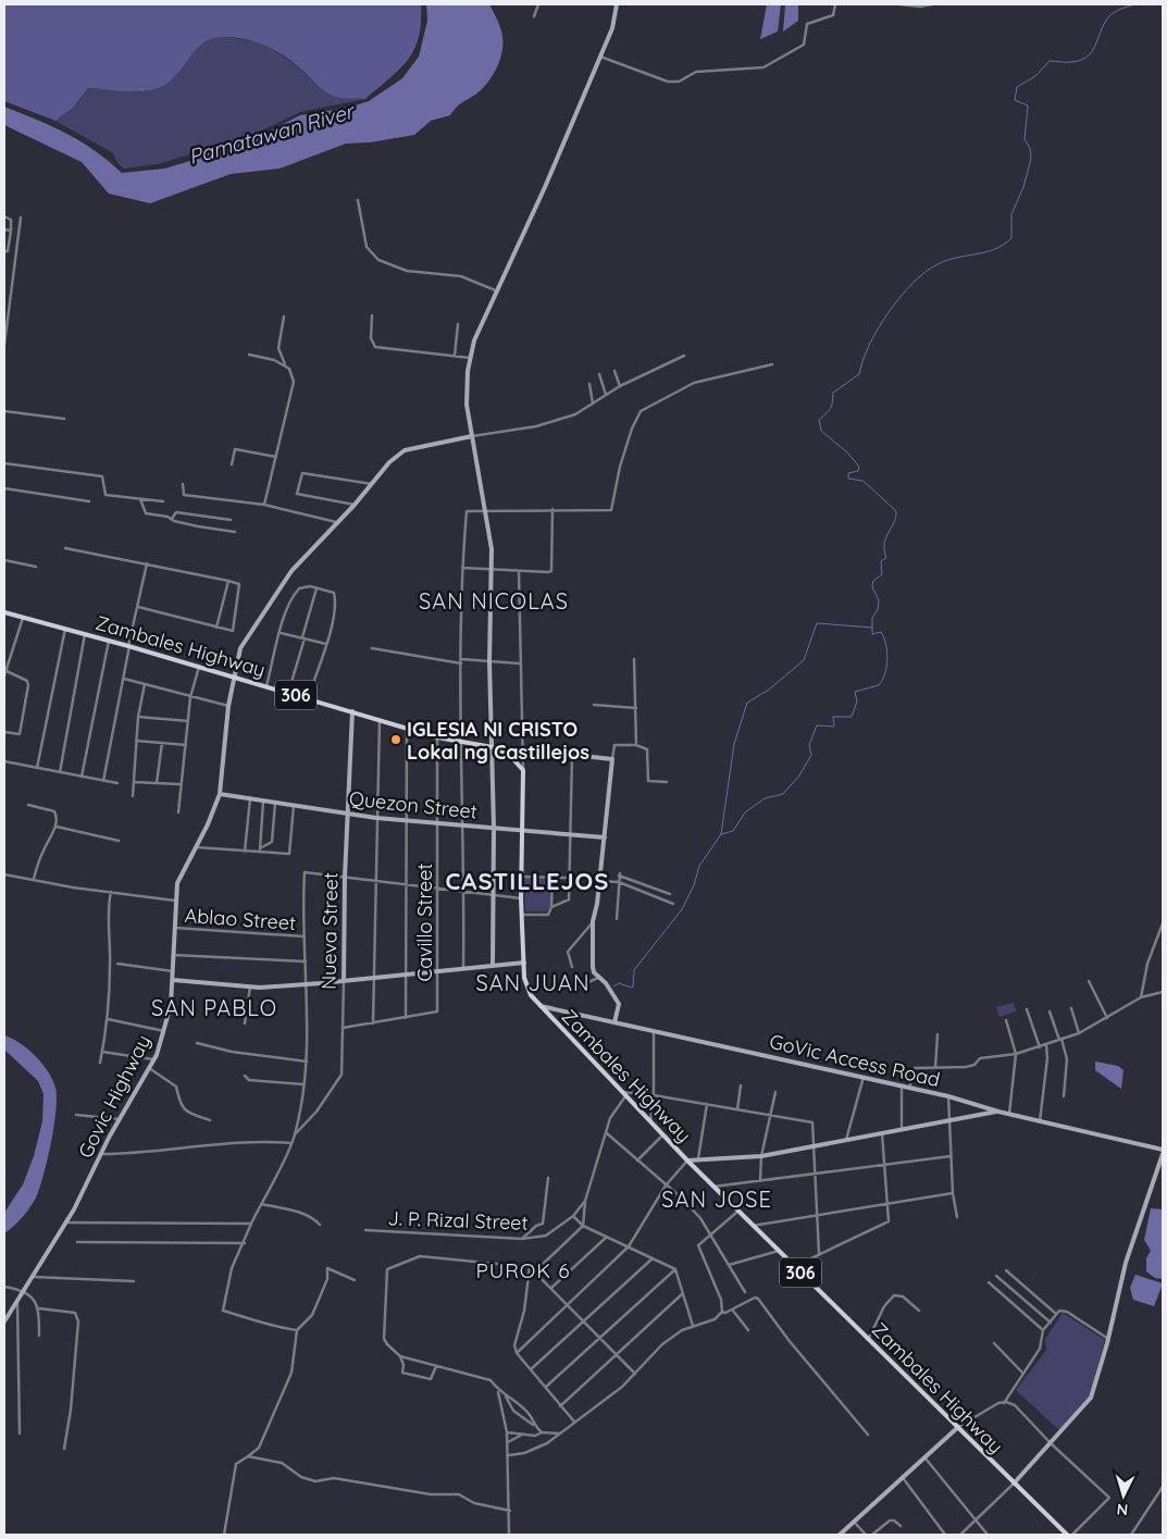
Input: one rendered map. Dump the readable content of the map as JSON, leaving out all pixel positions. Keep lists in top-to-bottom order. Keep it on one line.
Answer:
{"streets":{"main road":["Zambales Highway","306"],"street":["Quezon Street","Ablao Street","Cavillo Street","Nueva Street","GoVic Access Road","Govic Highway","J. P. Rizal Street"]},"crossings":[["Zambales Highway","Quezon Street"],["Zambales Highway","Cavillo Street"],["Zambales Highway","Nueva Street"],["Zambales Highway","GoVic Access Road"],["Zambales Highway","Govic Highway"],["Zambales Highway","J. P. Rizal Street"],["Quezon Street","Cavillo Street"],["Quezon Street","Nueva Street"],["Quezon Street","Govic Highway"],["Ablao Street","Govic Highway"],["Cavillo Street","Nueva Street"]],"districts":["SAN NICOLAS","CASTILLEJOS","SAN JUAN","SAN PABLO","SAN JOSE","PUROK 6"],"water":["Pamatawan River"],"places":["IGLESIA NI CRISTO Lokal ng Castillejos"],"north":"bottom"}
